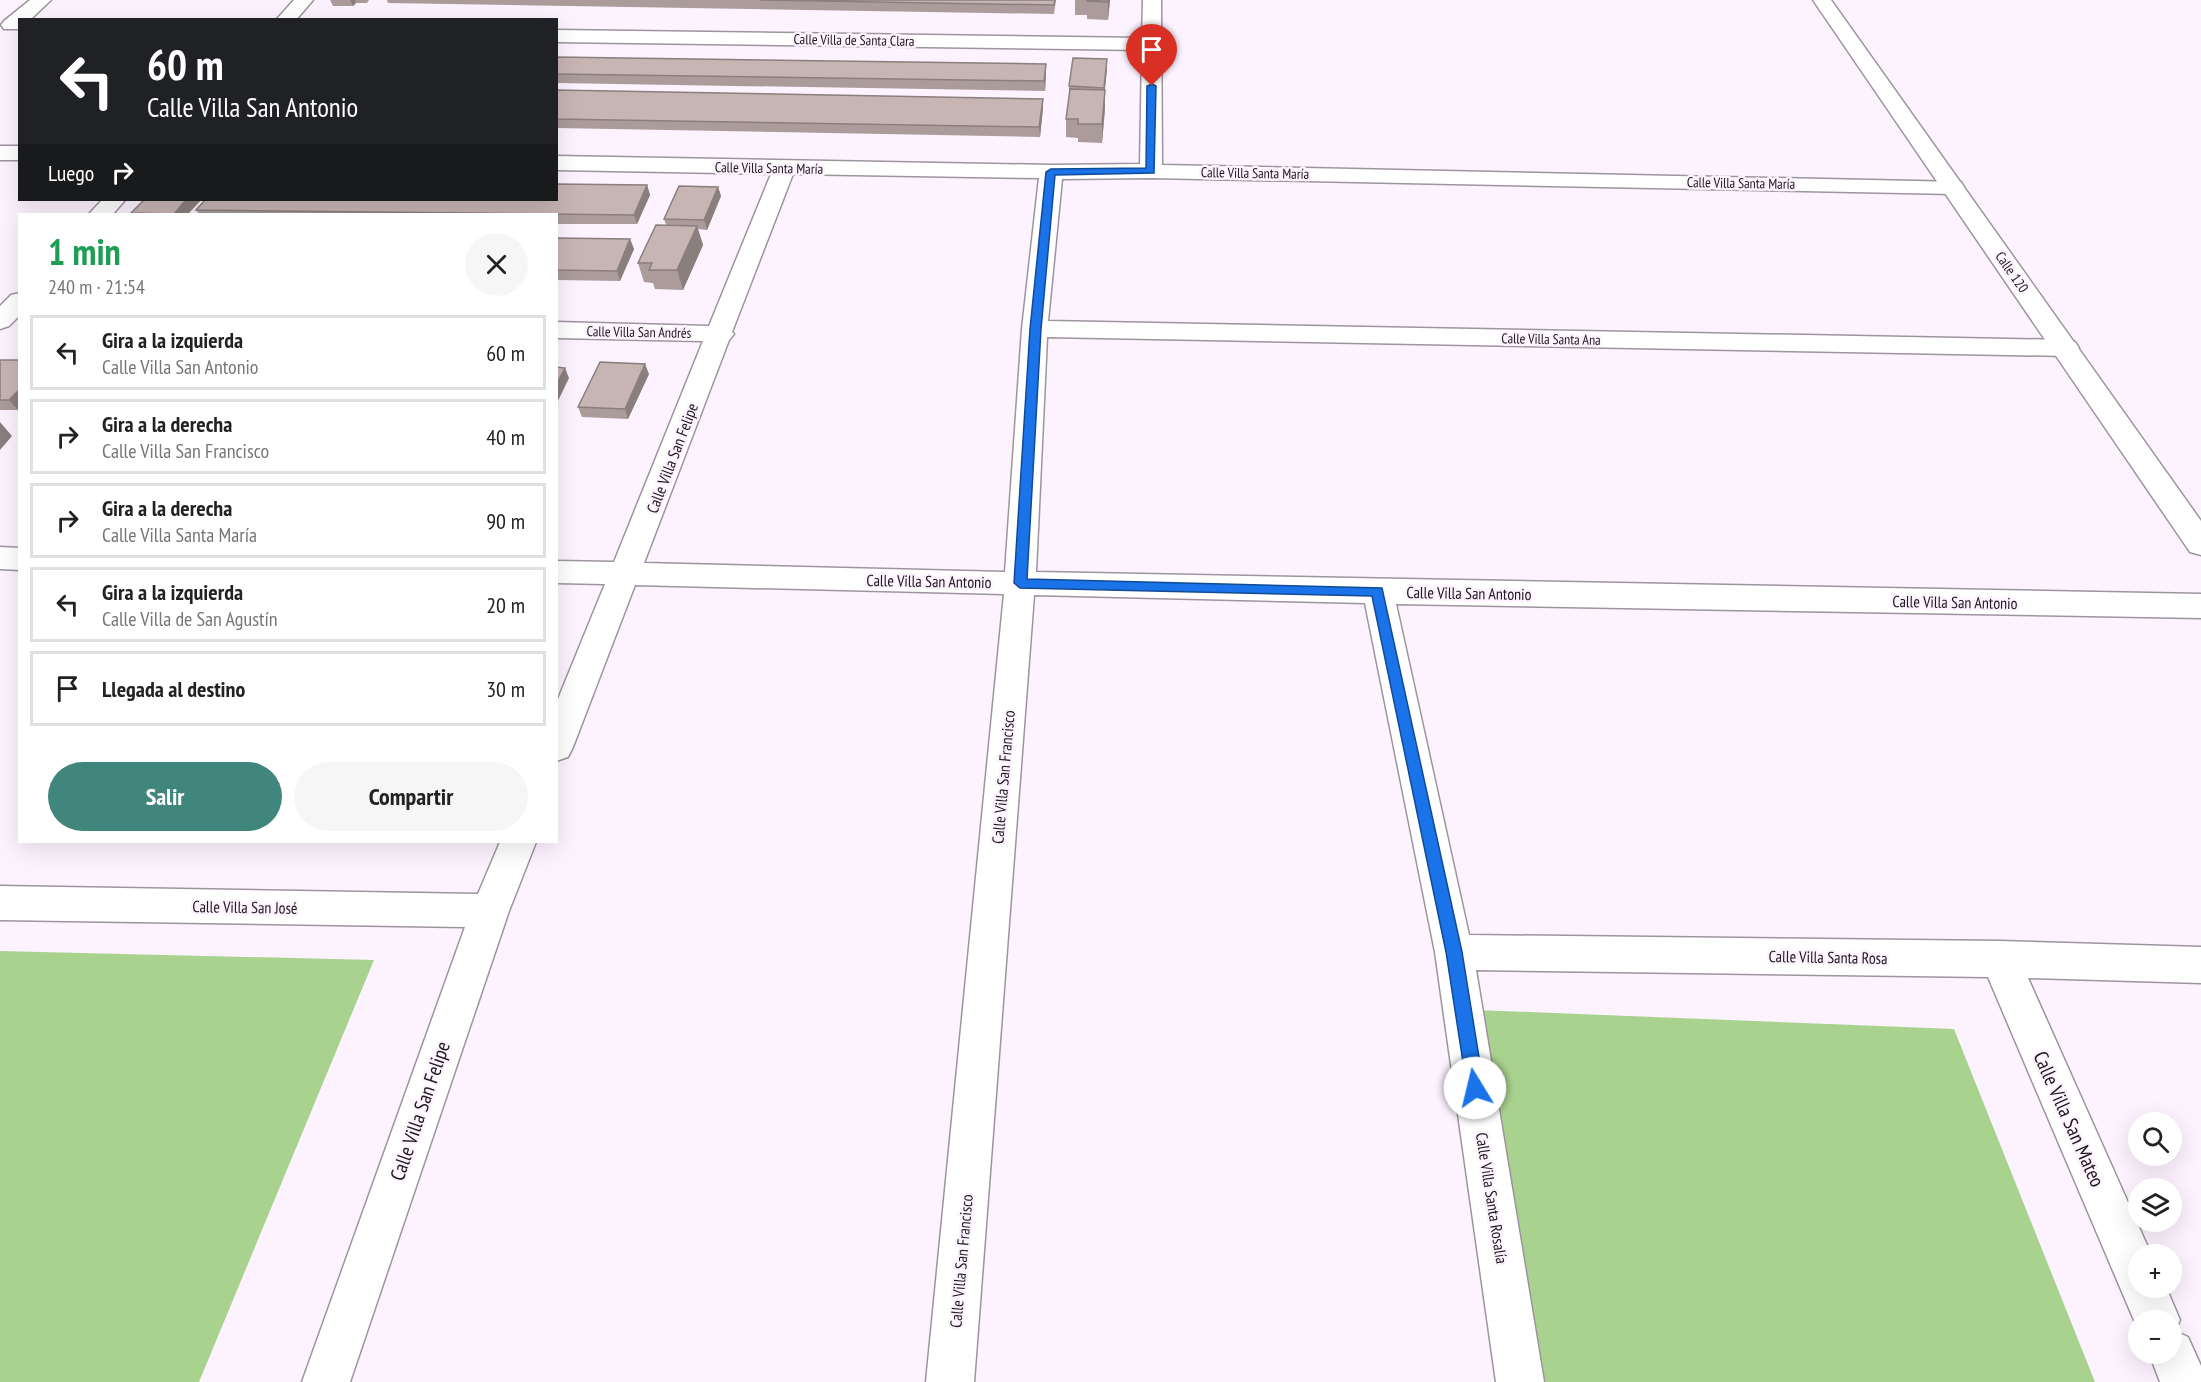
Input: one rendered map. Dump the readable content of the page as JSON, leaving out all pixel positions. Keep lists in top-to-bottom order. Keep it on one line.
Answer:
{"streets":{"street":["Calle Villa de Santa Clara","Calle Villa Santa María","Calle 120","Calle Villa San Andrés","Calle Villa Santa Ana","Calle Villa San Felipe","Calle Villa San Antonio","Calle Villa San Francisco","Calle Villa San José","Calle Villa Santa Rosa","Calle Villa San Mateo","Calle Villa Santa Rosalía"]},"crossings":[["Calle Villa Santa María","Calle 120"],["Calle Villa Santa María","Calle Villa San Felipe"],["Calle Villa Santa María","Calle Villa San Francisco"],["Calle 120","Calle Villa Santa Ana"],["Calle Villa San Andrés","Calle Villa San Felipe"],["Calle Villa Santa Ana","Calle Villa San Francisco"],["Calle Villa San Felipe","Calle Villa San Antonio"],["Calle Villa San Felipe","Calle Villa San José"],["Calle Villa San Antonio","Calle Villa San Francisco"],["Calle Villa San Antonio","Calle Villa Santa Rosalía"],["Calle Villa Santa Rosa","Calle Villa San Mateo"],["Calle Villa Santa Rosa","Calle Villa Santa Rosalía"]],"page":{"turn":["60 m","Calle Villa San Antonio"],"then":"Luego","heading":["1 min","240 m · 21:54"],"list":[{"name":"Gira a la izquierda","note":"Calle Villa San Antonio","value":"60 m"},{"name":"Gira a la derecha","note":"Calle Villa San Francisco","value":"40 m"},{"name":"Gira a la derecha","note":"Calle Villa Santa María","value":"90 m"},{"name":"Gira a la izquierda","note":"Calle Villa de San Agustín","value":"20 m"},{"name":"Llegada al destino","value":"30 m"}],"buttons":["Salir","Compartir"],"map_buttons":["+","−"]}}
